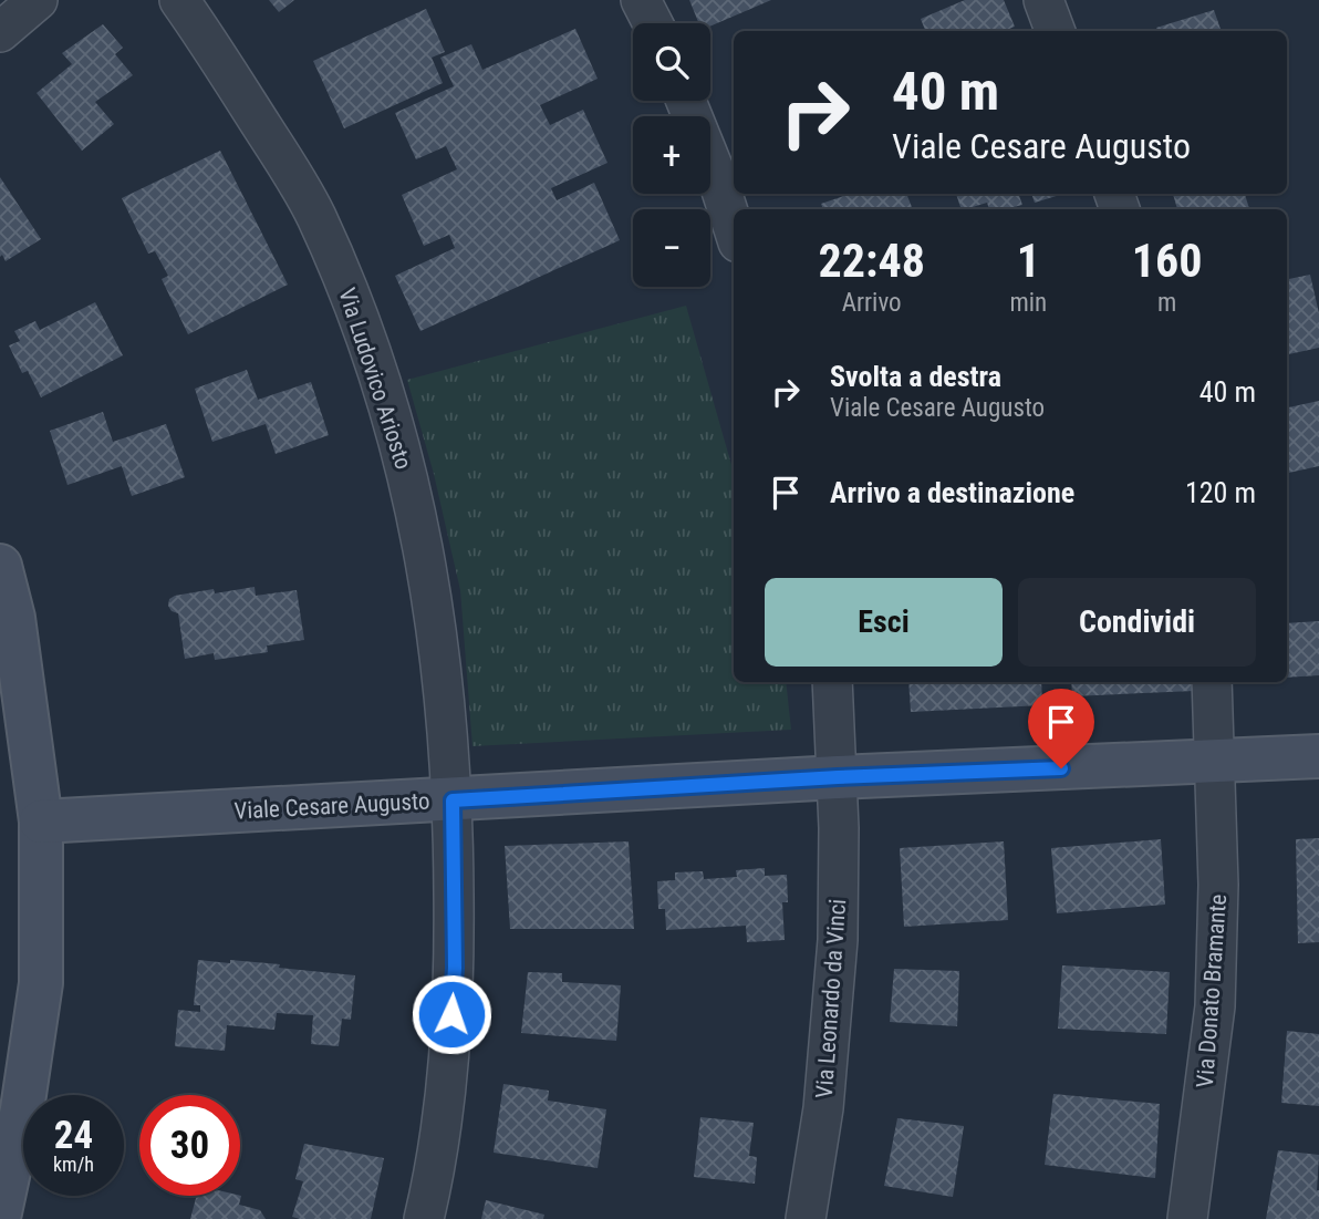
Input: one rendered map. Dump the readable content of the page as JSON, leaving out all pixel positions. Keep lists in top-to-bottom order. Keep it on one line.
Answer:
{"streets":{"main road":["Viale Cesare Augusto"],"street":["Via Ludovico Ariosto","Via Donato Bramante","Via Leonardo da Vinci"]},"crossings":[["Via Ludovico Ariosto","Viale Cesare Augusto"],["Viale Cesare Augusto","Via Donato Bramante"],["Viale Cesare Augusto","Via Leonardo da Vinci"]],"page":{"map_buttons":["+","−"],"turn":["40 m","Viale Cesare Augusto"],"eta":["22:48","Arrivo","1","min","160","m"],"list":[{"name":"Svolta a destra","note":"Viale Cesare Augusto","value":"40 m"},{"name":"Arrivo a destinazione","value":"120 m"}],"buttons":["Esci","Condividi"],"speed":"24 km/h","limit":"30"}}
